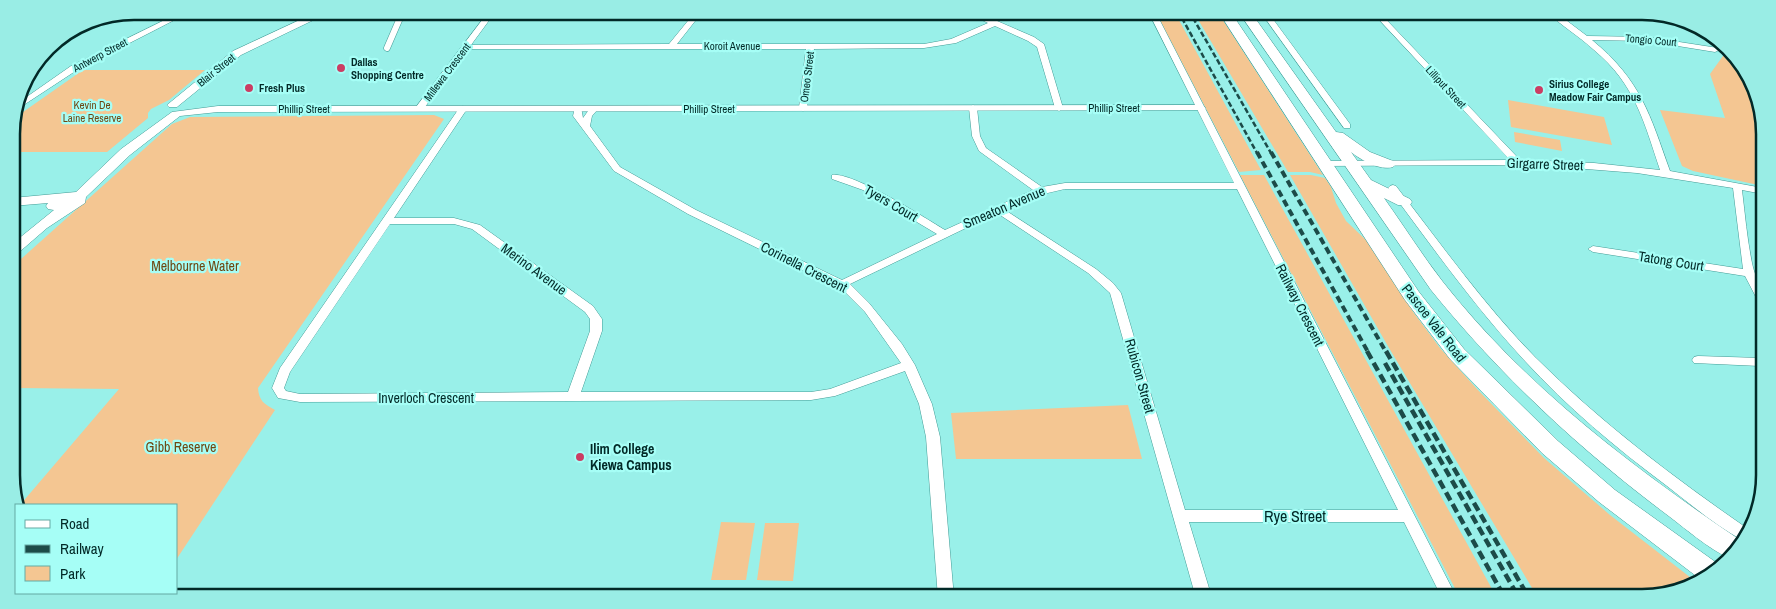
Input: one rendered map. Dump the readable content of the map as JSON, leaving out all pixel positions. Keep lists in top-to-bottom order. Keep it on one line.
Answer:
{"streets":{"main road":["Pascoe Vale Road"],"street":["Tongio Court","Koroit Avenue","Antwerp Street","Blair Street","Millewa Crescent","Omeo Street","Lilliput Street","Phillip Street","Girgarre Street","Tyers Court","Smeaton Avenue","Tatong Court","Corinella Crescent","Merino Avenue","Railway Crescent","Rubicon Street","Inverloch Crescent","Rye Street"]},"crossings":[["Koroit Avenue","Millewa Crescent"],["Koroit Avenue","Omeo Street"],["Blair Street","Phillip Street"],["Millewa Crescent","Phillip Street"],["Omeo Street","Phillip Street"],["Lilliput Street","Girgarre Street"],["Phillip Street","Corinella Crescent"],["Phillip Street","Railway Crescent"],["Phillip Street","Inverloch Crescent"],["Girgarre Street","Pascoe Vale Road"],["Tyers Court","Smeaton Avenue"],["Smeaton Avenue","Corinella Crescent"],["Smeaton Avenue","Railway Crescent"],["Smeaton Avenue","Rubicon Street"],["Corinella Crescent","Inverloch Crescent"],["Merino Avenue","Inverloch Crescent"],["Railway Crescent","Rye Street"],["Rubicon Street","Rye Street"]],"parks":["Kevin De Laine Reserve","Melbourne Water","Gibb Reserve"],"places":["Dallas Shopping Centre","Fresh Plus","Sirius College Meadow Fair Campus","Ilim College Kiewa Campus"],"legend":["Road","Railway","Park"]}
